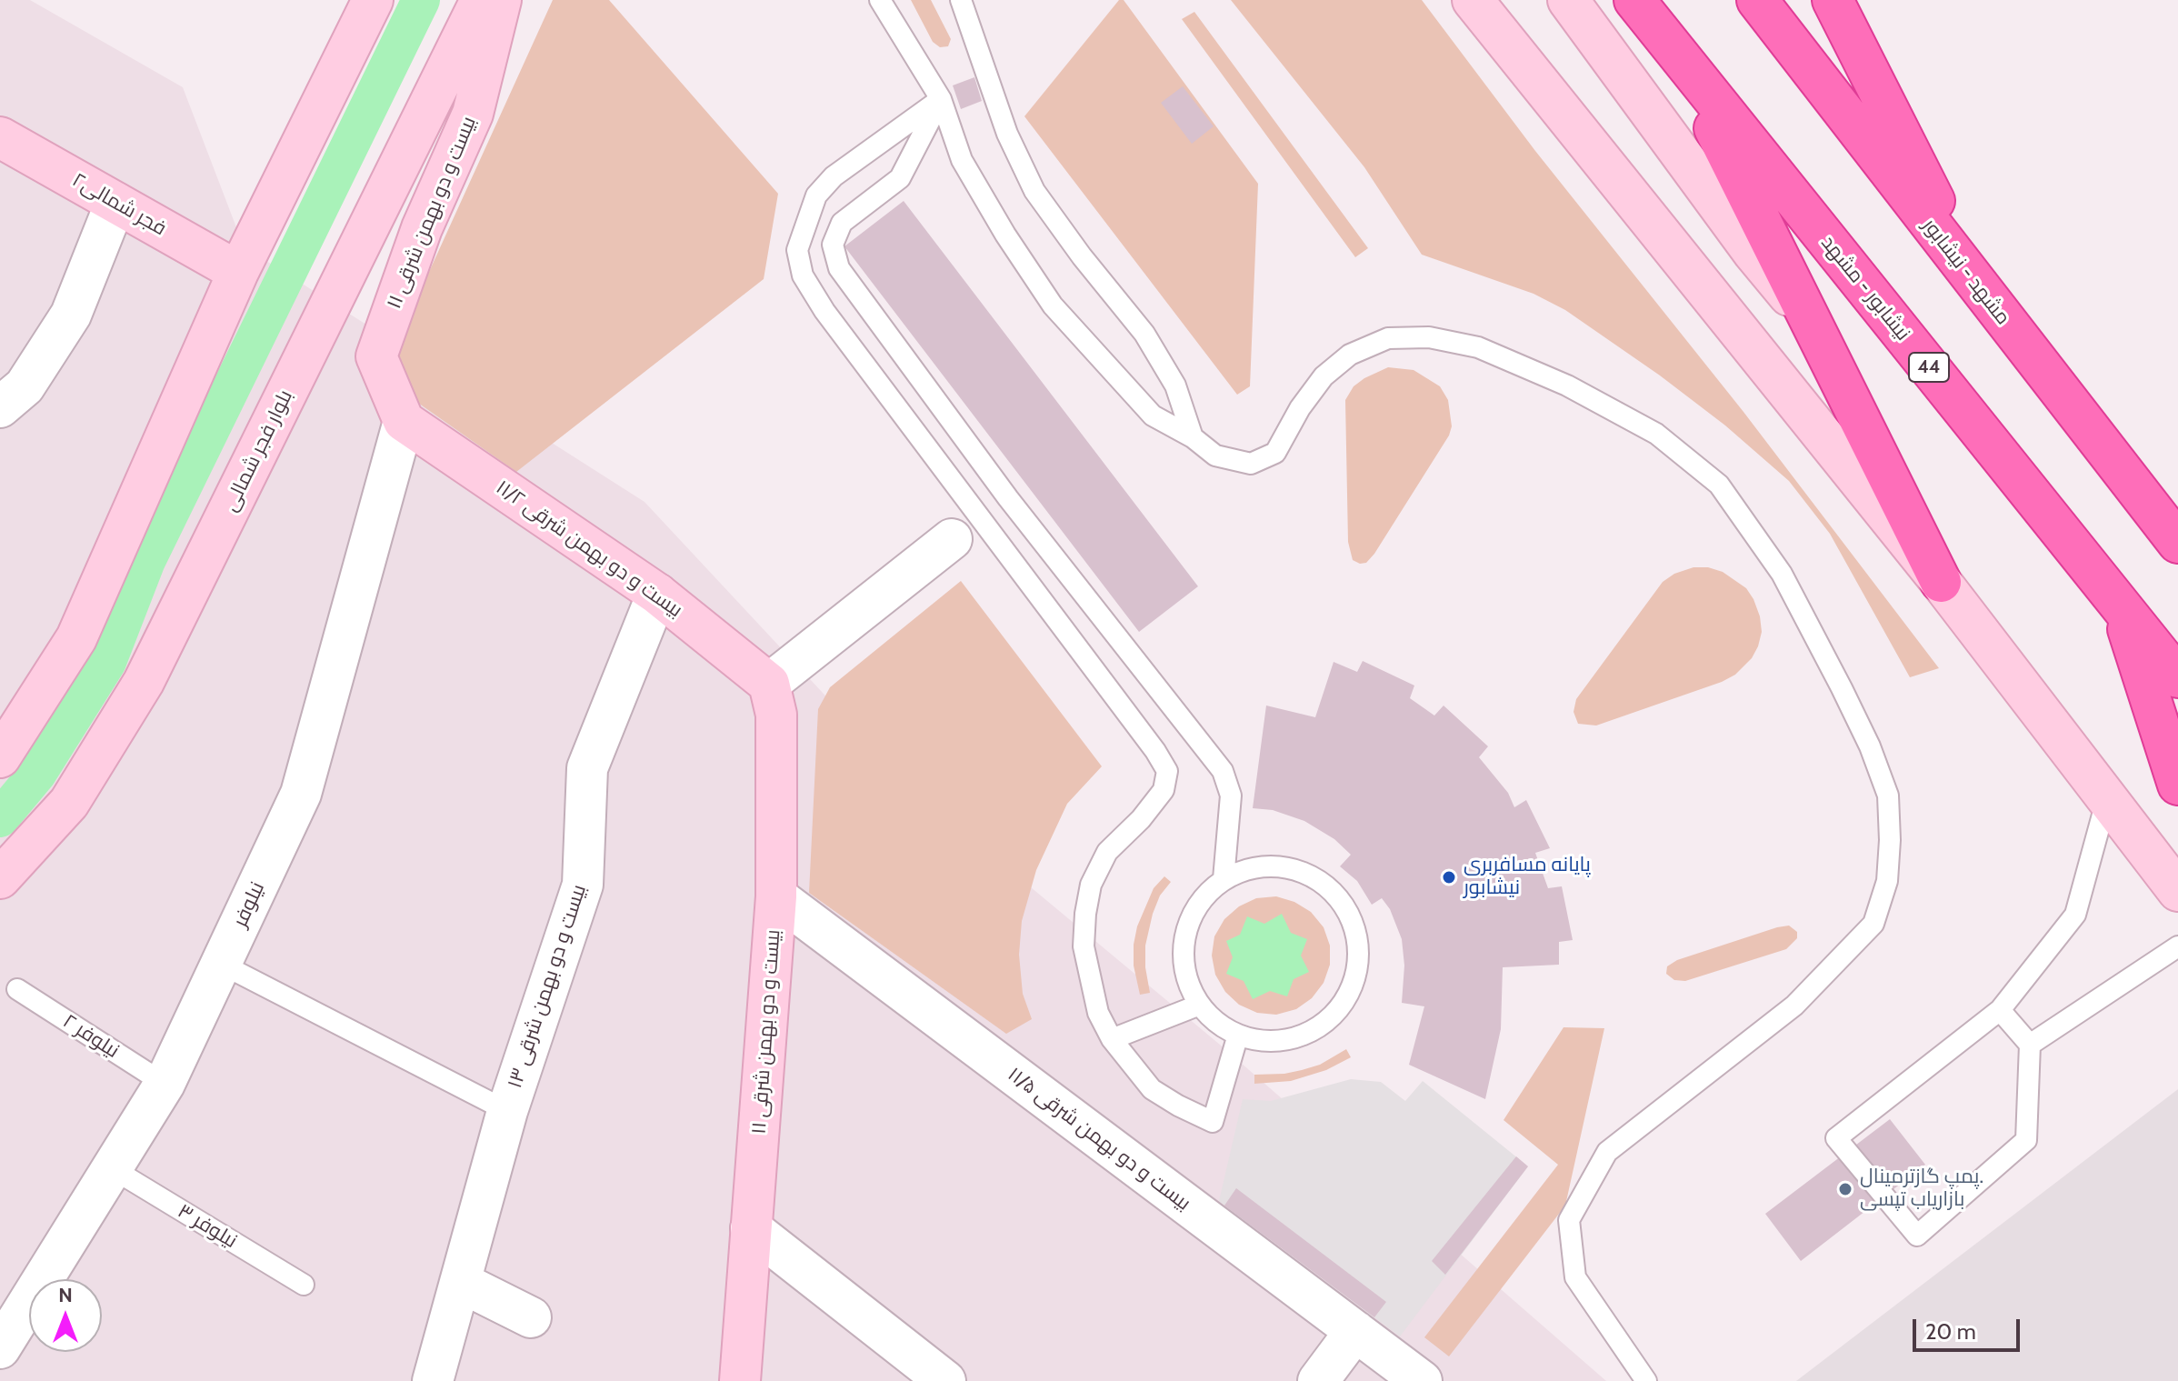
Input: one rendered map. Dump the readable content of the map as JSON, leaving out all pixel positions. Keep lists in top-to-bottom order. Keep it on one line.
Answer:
{"streets":{"highway":["مشهد - نیشابور","نیشابور - مشهد","44"],"street":["فجر شمالی۲","بیست و دو بهمن شرقی ۱۱","بلوار فجر شمالی","بیست و دو بهمن شرقی ۱۱/۲","نیلوفر","بیست و دو بهمن شرقی ۱۳","بیست و دو بهمن شرقی ۱۱/۵"],"lane":["نیلوفر ۲","نیلوفر ۳"]},"crossings":[["بیست و دو بهمن شرقی ۱۱","بیست و دو بهمن شرقی ۱۱/۲"],["بیست و دو بهمن شرقی ۱۱","نیلوفر"],["بیست و دو بهمن شرقی ۱۱","بیست و دو بهمن شرقی ۱۱/۵"],["بیست و دو بهمن شرقی ۱۱/۲","نیلوفر"],["بیست و دو بهمن شرقی ۱۱/۲","بیست و دو بهمن شرقی ۱۳"],["نیلوفر","نیلوفر ۲"],["نیلوفر","نیلوفر ۳"]],"places":["پایانه مسافربری نیشابور","پمپ گازترمینال. بازاریاب تپسی"],"scale_bar":"20 m","north":"top"}
